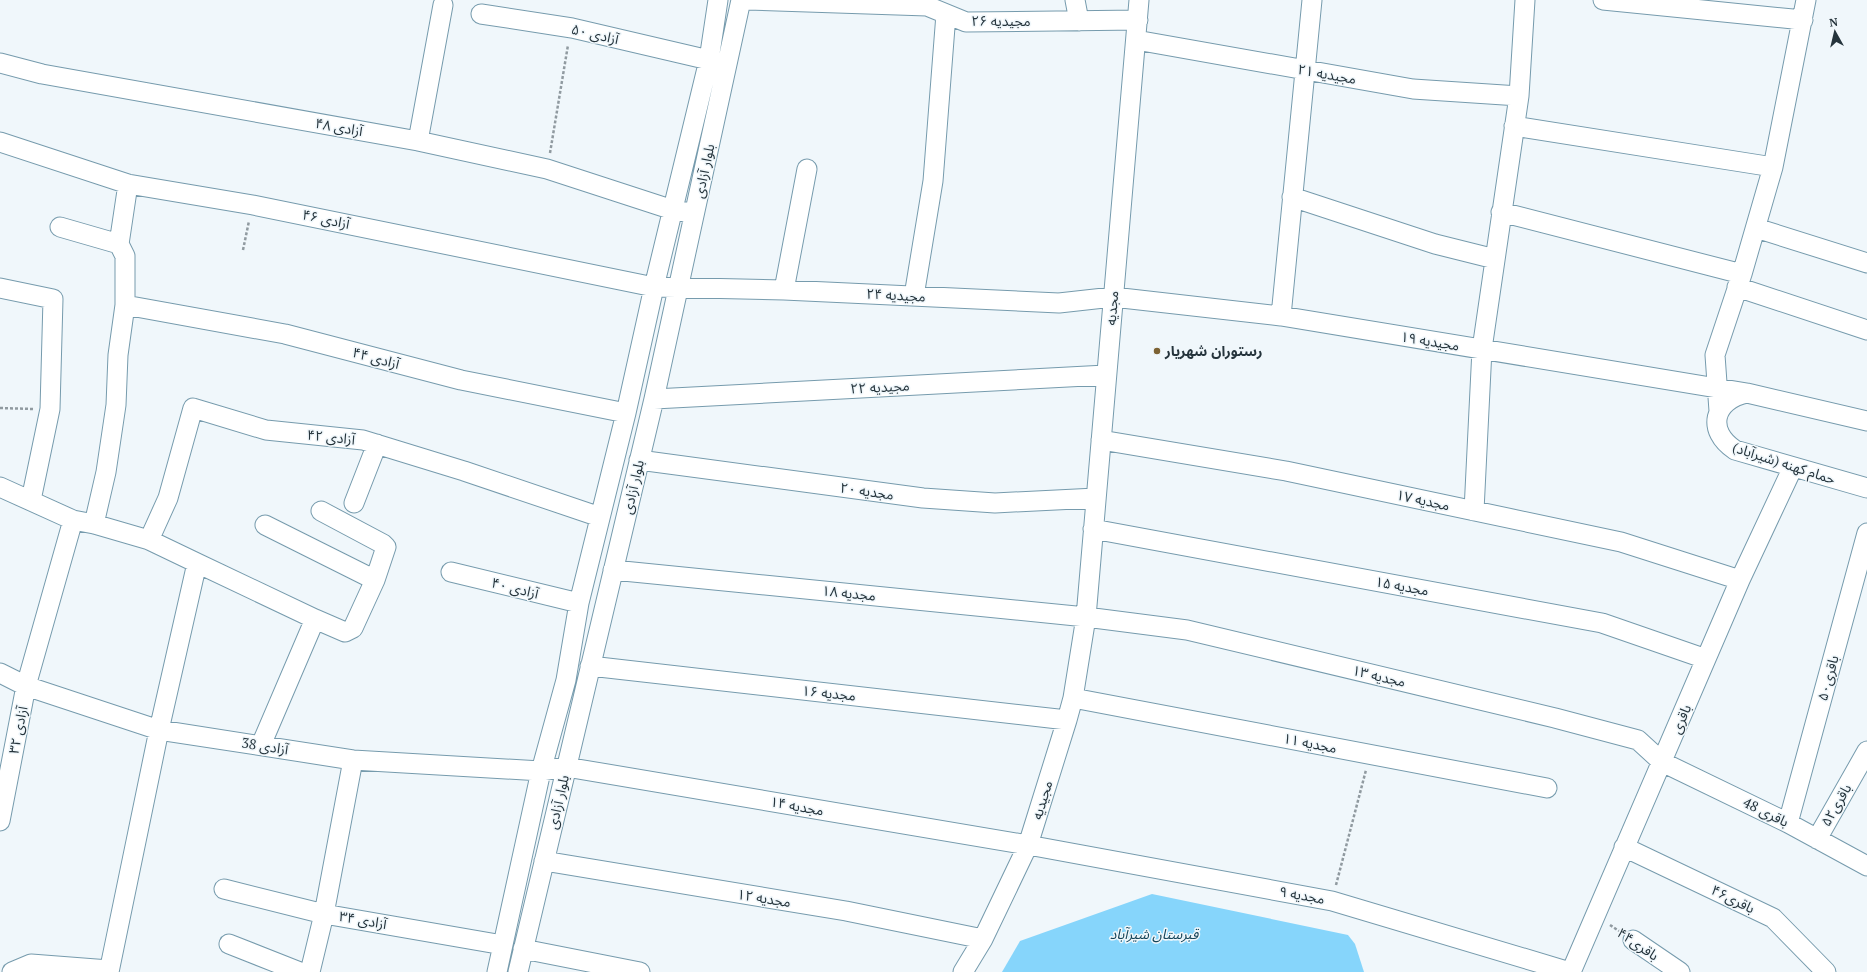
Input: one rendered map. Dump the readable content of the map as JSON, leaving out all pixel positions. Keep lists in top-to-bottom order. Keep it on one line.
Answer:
{"streets":{"street":["مجیدیه ۲۶","آزادی ۵۰","مجیدیه ۲۱","آزادی ۴۸","بلوار آزادی","آزادی ۴۶","مجیدیه ۲۴","مجدیه","مجیدیه ۱۹","آزادی ۴۴","مجیدیه ۲۲","آزادی ۴۲","حمام کهنه (شیرآباد)","مجدیه ۲۰","مجدیه ۱۷","مجدیه ۱۵","آزادی ۴۰","مجدیه ۱۸","مجدیه ۱۳","باقری۵۰","مجدیه ۱۶","باقری","آزادی ۳۲","مجدیه ۱۱","آزادی 38","مجیدیه","باقری۵۲","مجدیه ۱۴","باقری 48","مجدیه ۹","مجدیه ۱۲","باقری۴۶","آزادی ۳۴","باقری۴۴"]},"crossings":[["مجیدیه ۲۶","مجدیه"],["آزادی ۵۰","بلوار آزادی"],["مجیدیه ۲۱","مجدیه"],["آزادی ۴۸","بلوار آزادی"],["بلوار آزادی","آزادی ۴۶"],["بلوار آزادی","مجیدیه ۲۴"],["بلوار آزادی","آزادی ۴۴"],["بلوار آزادی","مجیدیه ۲۲"],["بلوار آزادی","آزادی ۴۲"],["بلوار آزادی","مجدیه ۲۰"],["بلوار آزادی","آزادی ۴۰"],["بلوار آزادی","مجدیه ۱۸"],["بلوار آزادی","مجدیه ۱۶"],["بلوار آزادی","آزادی 38"],["بلوار آزادی","مجدیه ۱۴"],["بلوار آزادی","مجدیه ۱۲"],["بلوار آزادی","آزادی ۳۴"],["آزادی ۴۶","مجیدیه ۲۴"],["مجیدیه ۲۴","مجدیه"],["مجیدیه ۲۴","مجیدیه ۱۹"],["مجدیه","مجیدیه ۱۹"],["مجدیه","مجیدیه ۲۲"],["مجدیه","مجدیه ۲۰"],["مجدیه","مجدیه ۱۷"],["مجدیه","مجدیه ۱۵"],["مجدیه","مجدیه ۱۸"],["مجدیه","مجدیه ۱۳"],["مجدیه","مجیدیه"],["مجیدیه ۱۹","حمام کهنه (شیرآباد)"],["حمام کهنه (شیرآباد)","باقری"],["مجدیه ۱۷","باقری"],["مجدیه ۱۵","باقری"],["مجدیه ۱۸","مجدیه ۱۳"],["مجدیه ۱۸","مجیدیه"],["مجدیه ۱۳","باقری"],["مجدیه ۱۳","مجیدیه"],["مجدیه ۱۳","باقری 48"],["باقری۵۰","باقری 48"],["مجدیه ۱۶","مجیدیه"],["باقری","باقری 48"],["باقری","مجدیه ۹"],["باقری","باقری۴۶"],["باقری","باقری۴۴"],["آزادی ۳۲","آزادی 38"],["مجدیه ۱۱","مجیدیه"],["آزادی 38","مجدیه ۱۴"],["مجیدیه","مجدیه ۱۴"],["مجیدیه","مجدیه ۹"],["مجیدیه","مجدیه ۱۲"],["باقری۵۲","باقری 48"],["مجدیه ۱۴","مجدیه ۹"]],"parks":["قبرستان شیرآباد"],"places":["رستوران شهریار"],"north":"top"}
